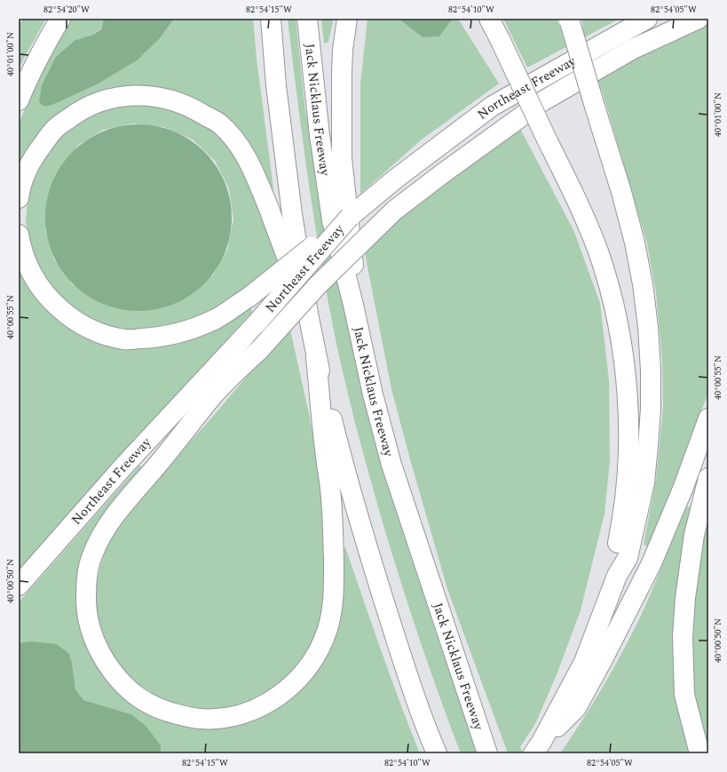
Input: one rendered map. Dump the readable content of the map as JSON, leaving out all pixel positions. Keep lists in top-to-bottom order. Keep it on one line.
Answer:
{"streets":{"highway":["Northeast Freeway","Jack Nicklaus Freeway"]},"coordinates":["82°54'20\"W","82°54'15\"W","82°54'10\"W","82°54'05\"W","40°01'00\"N","40°00'55\"N","40°00'50\"N"]}
